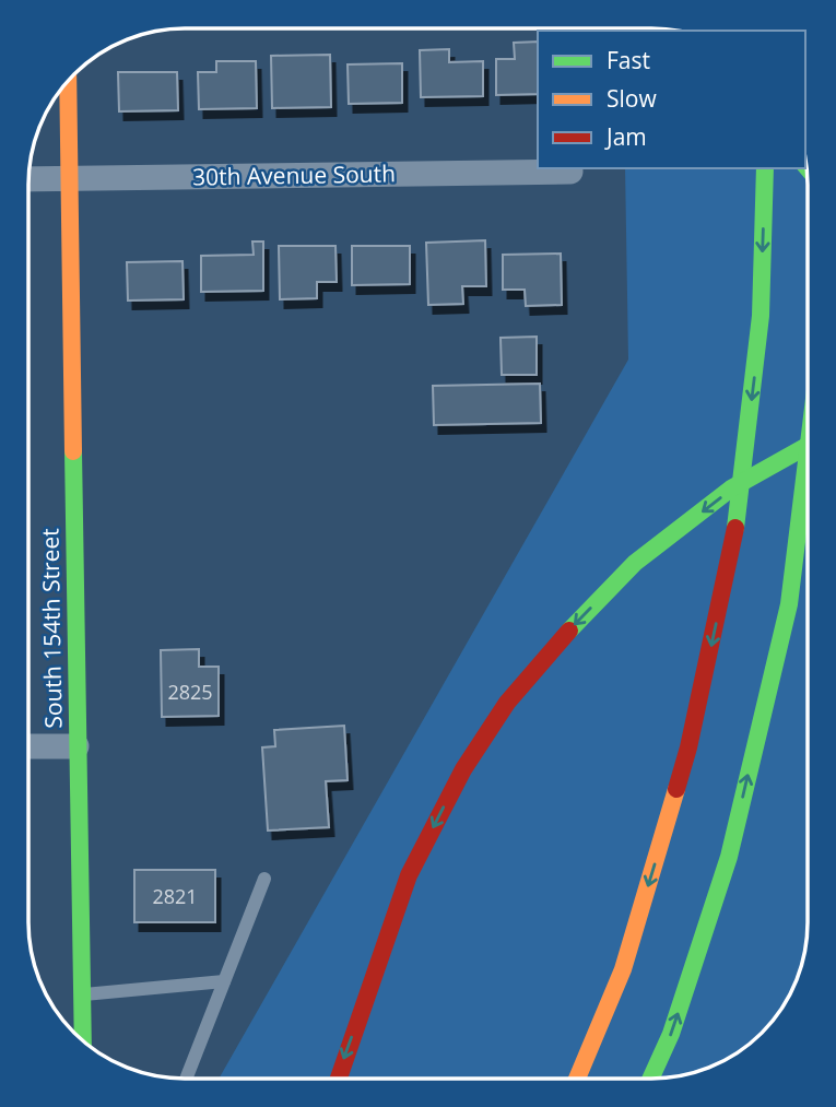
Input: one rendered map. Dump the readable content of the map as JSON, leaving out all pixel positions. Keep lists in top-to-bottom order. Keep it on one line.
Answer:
{"streets":{"main road":["South 154th Street"],"street":["30th Avenue South"]},"crossings":[["30th Avenue South","South 154th Street"]],"house_numbers":["2825","2821"],"legend":["Fast","Slow","Jam"]}
